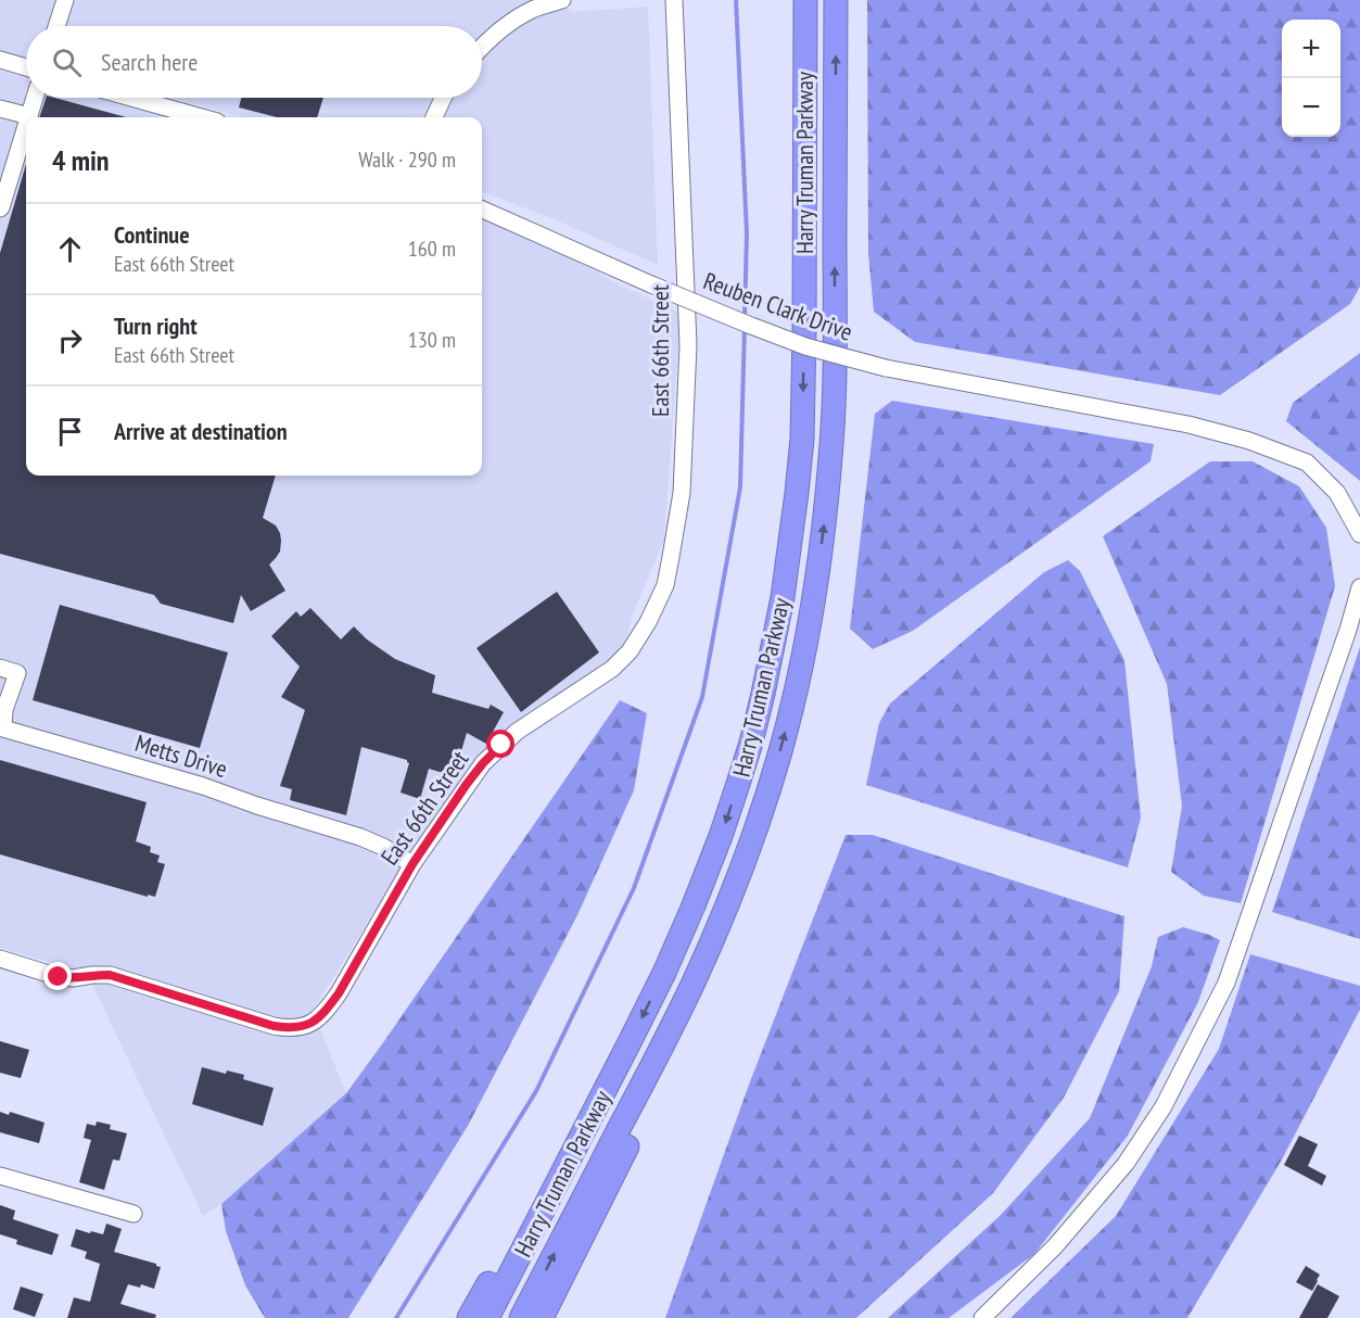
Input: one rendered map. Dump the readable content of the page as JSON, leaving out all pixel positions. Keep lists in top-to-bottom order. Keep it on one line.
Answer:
{"streets":{"highway":["Harry Truman Parkway"],"street":["Reuben Clark Drive","East 66th Street","Metts Drive"]},"crossings":[["East 66th Street","Metts Drive"]],"page":{"map_buttons":["+","−"],"search":"Search here","heading":["4 min","Walk · 290 m"],"list":[["Continue","East 66th Street","160 m"],["Turn right","East 66th Street","130 m"],"Arrive at destination"]}}
